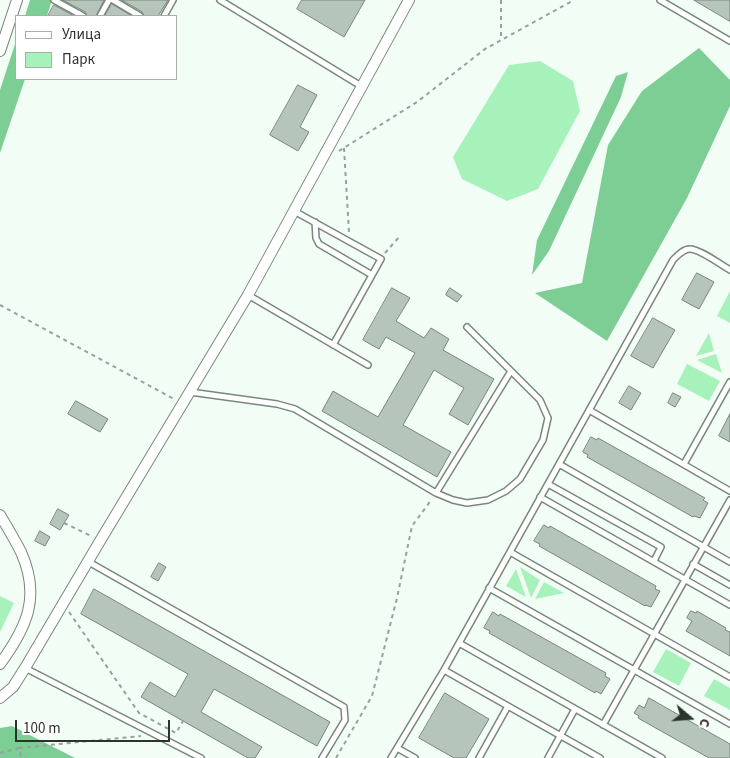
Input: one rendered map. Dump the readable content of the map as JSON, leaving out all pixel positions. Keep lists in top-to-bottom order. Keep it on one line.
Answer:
{"legend":["Улица","Парк"],"scale_bar":"100 m","north":"right"}
